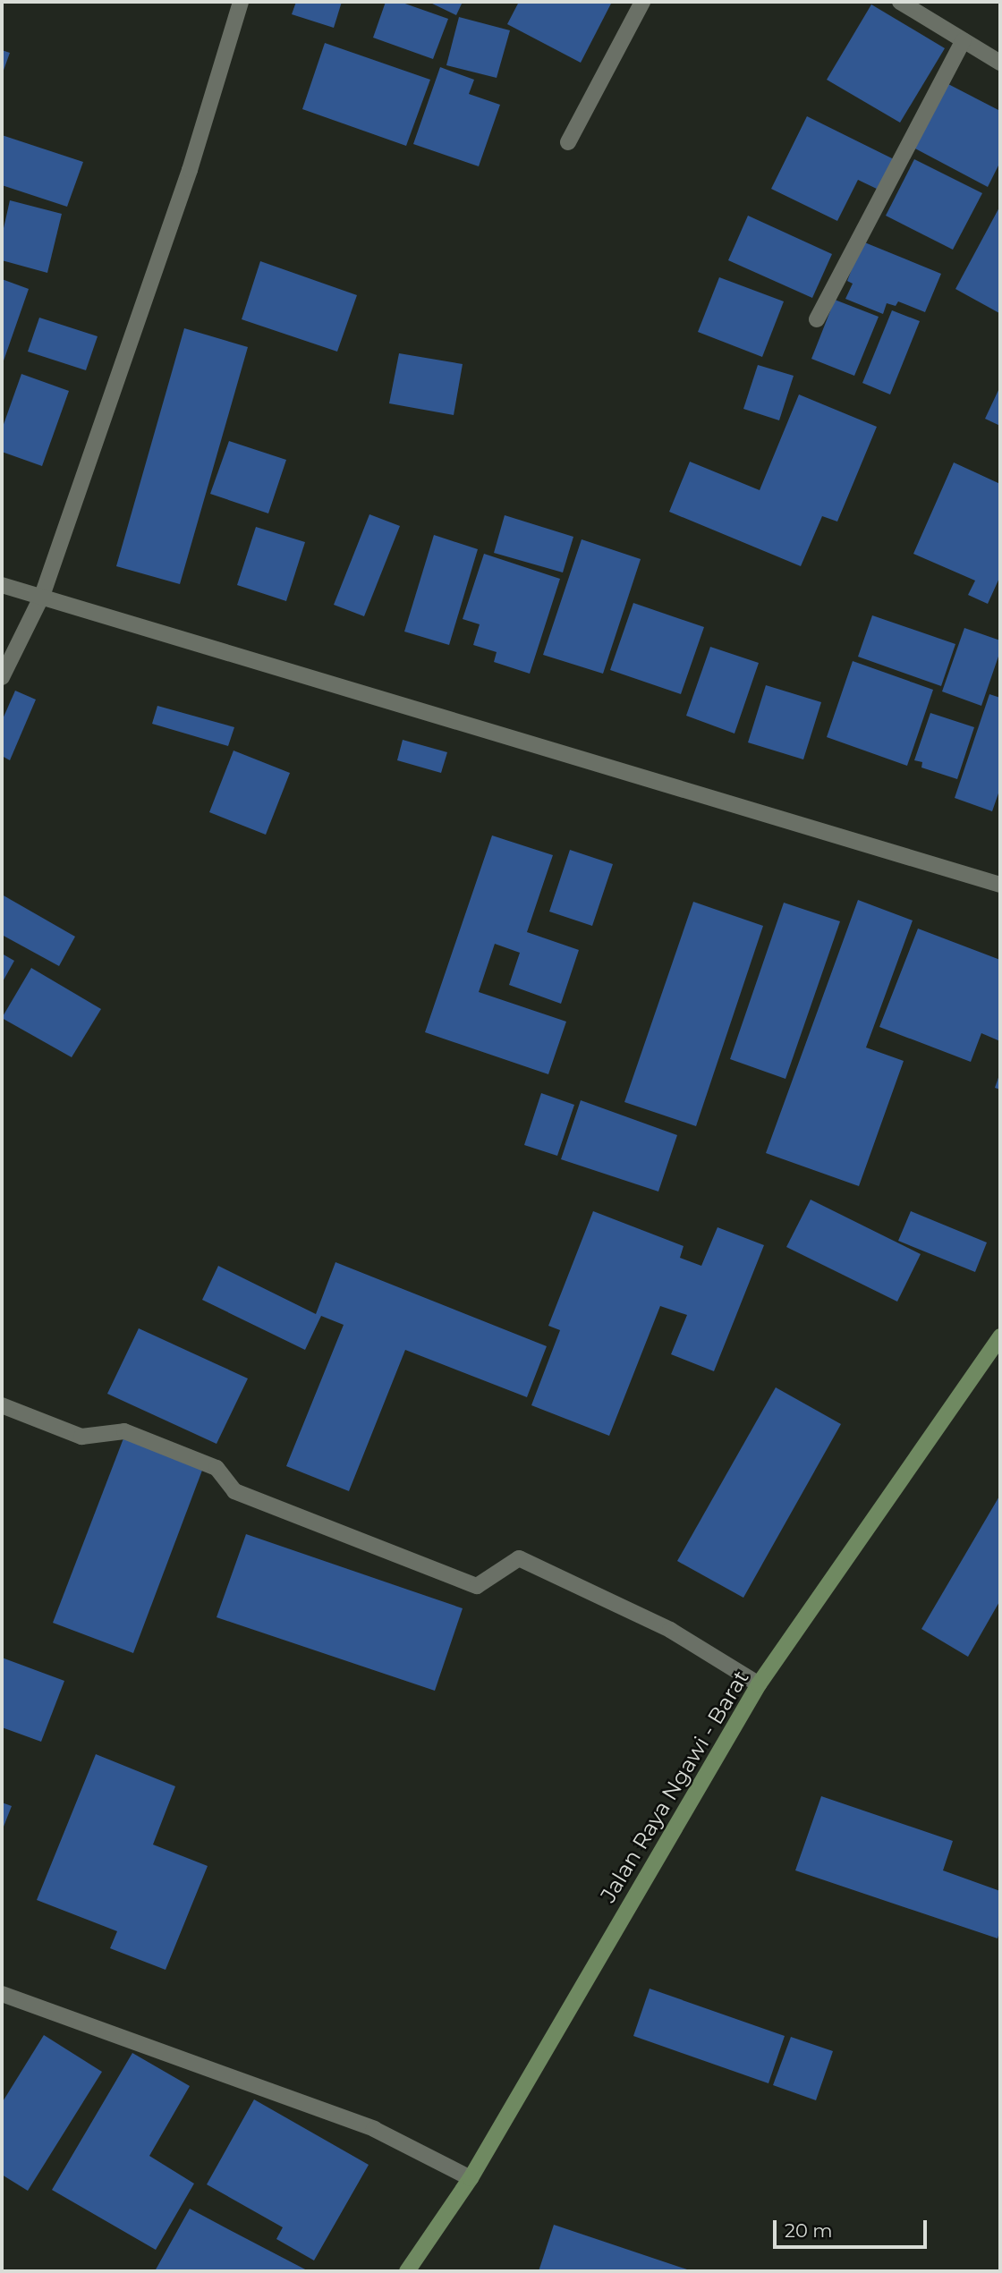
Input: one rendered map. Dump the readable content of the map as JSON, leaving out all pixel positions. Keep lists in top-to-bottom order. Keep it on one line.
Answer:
{"streets":{"main road":["Jalan Raya Ngawi - Barat"]},"scale_bar":"20 m"}
